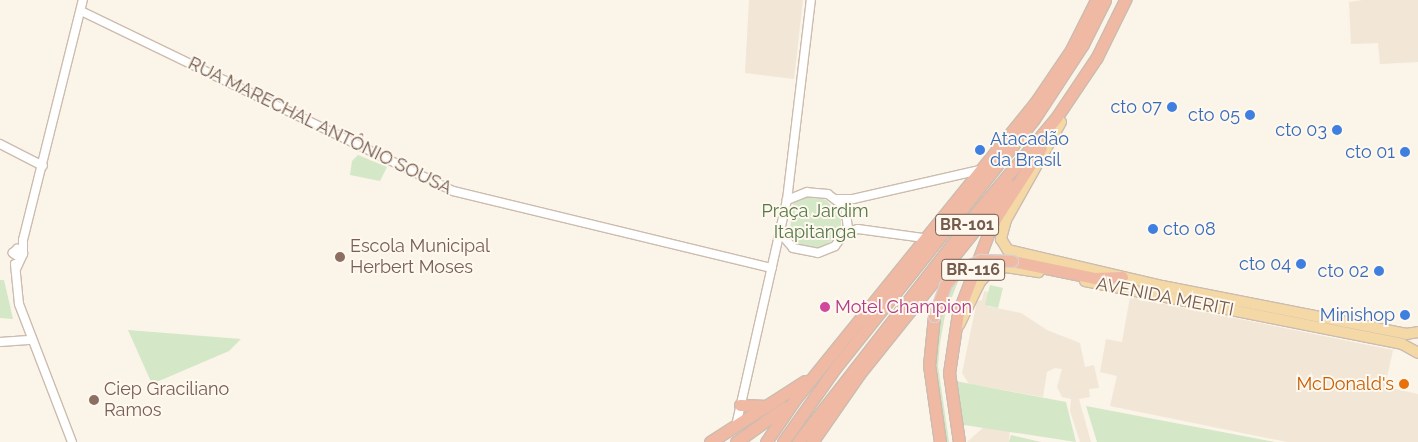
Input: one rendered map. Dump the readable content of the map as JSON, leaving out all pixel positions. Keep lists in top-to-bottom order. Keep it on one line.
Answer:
{"streets":{"highway":["BR-101","BR-116"],"main road":["AVENIDA MERITI"],"street":["RUA MARECHAL ANTÔNIO SOUSA"]},"crossings":[["BR-101","BR-116"],["BR-116","AVENIDA MERITI"]],"parks":["Praça Jardim Itapitanga"],"places":["cto 07","cto 05","cto 03","Atacadão da Brasil","cto 01","cto 08","Escola Municipal Herbert Moses","cto 04","cto 02","Motel Champion","Minishop","McDonald's","Ciep Graciliano Ramos"]}
